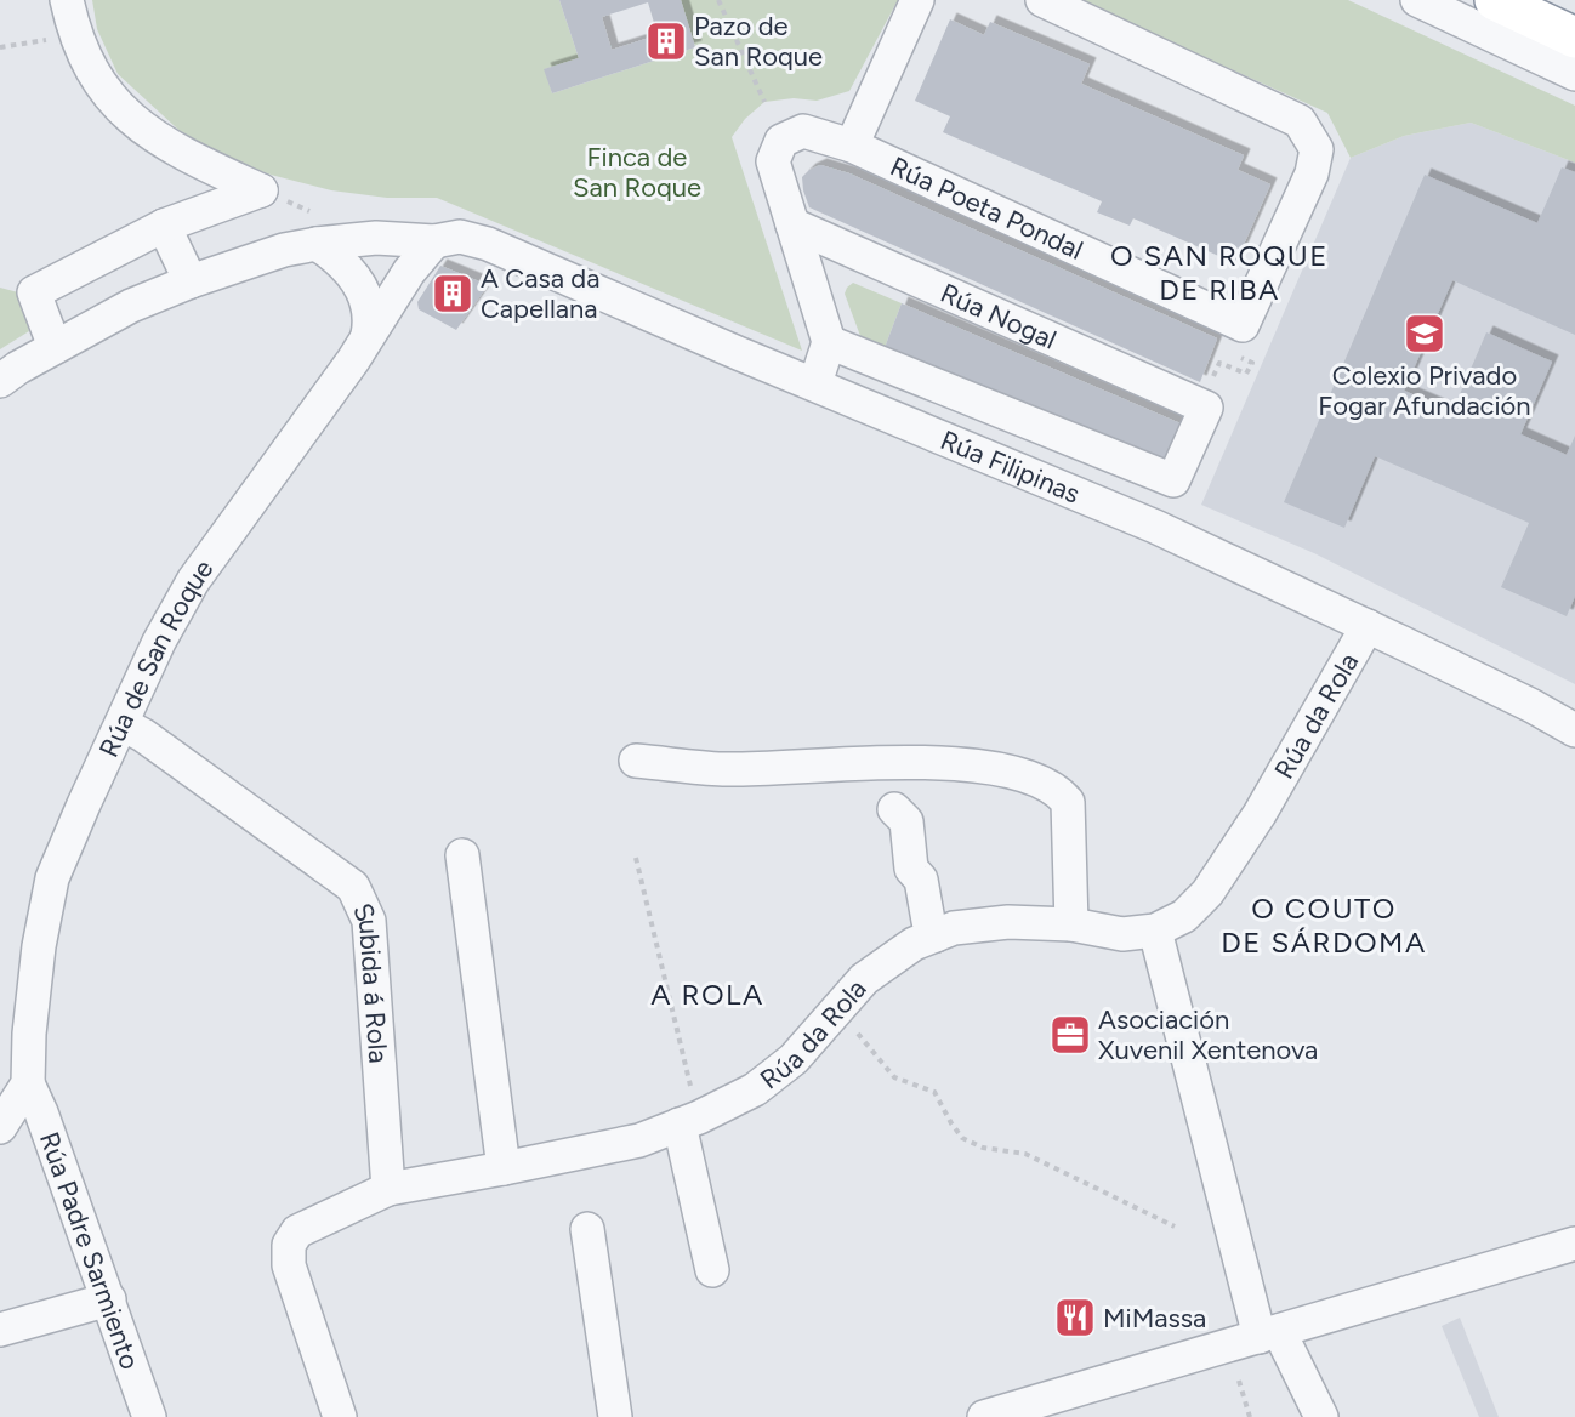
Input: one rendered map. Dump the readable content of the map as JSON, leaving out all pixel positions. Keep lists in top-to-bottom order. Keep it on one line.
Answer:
{"streets":{"street":["Rúa Poeta Pondal","Rúa Nogal","Rúa Filipinas","Rúa de San Roque","Rúa da Rola","Subida á Rola","Rúa Padre Sarmiento"]},"crossings":[["Rúa Poeta Pondal","Rúa Nogal"],["Rúa Filipinas","Rúa de San Roque"],["Rúa Filipinas","Rúa da Rola"],["Rúa de San Roque","Subida á Rola"],["Rúa de San Roque","Rúa Padre Sarmiento"],["Rúa da Rola","Subida á Rola"]],"districts":["O SAN ROQUE DE RIBA","O COUTO DE SÁRDOMA","A ROLA"],"parks":["Finca de San Roque"],"places":{"building":["Pazo de San Roque","A Casa da Capellana"],"school or university":["Colexio Privado Fogar Afundación"],"office":["Asociación Xuvenil Xentenova"],"restaurant":["MiMassa"]}}
